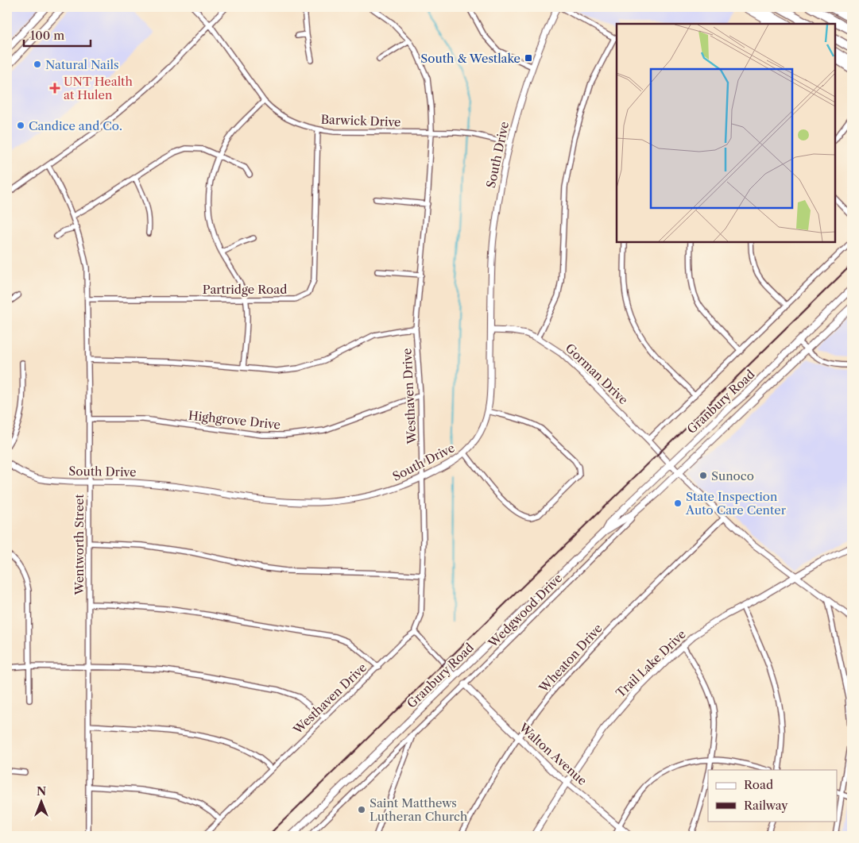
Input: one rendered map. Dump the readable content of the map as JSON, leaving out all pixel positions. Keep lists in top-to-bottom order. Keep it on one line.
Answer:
{"streets":{"main road":["Granbury Road"],"street":["Barwick Drive","South Drive","Partridge Road","Gorman Drive","Westhaven Drive","Highgrove Drive","Wentworth Street","Wedgwood Drive","Wheaton Drive","Trail Lake Drive","Walton Avenue"]},"crossings":[["Barwick Drive","South Drive"],["Barwick Drive","Partridge Road"],["Barwick Drive","Westhaven Drive"],["South Drive","Gorman Drive"],["South Drive","Westhaven Drive"],["South Drive","Wentworth Street"],["Partridge Road","Wentworth Street"],["Gorman Drive","Granbury Road"],["Gorman Drive","Wheaton Drive"],["Gorman Drive","Trail Lake Drive"],["Westhaven Drive","Highgrove Drive"],["Granbury Road","Wedgwood Drive"],["Highgrove Drive","Wentworth Street"],["Wedgwood Drive","Walton Avenue"],["Wheaton Drive","Walton Avenue"],["Trail Lake Drive","Walton Avenue"]],"places":{"transit":["South & Westlake"],"other":["Natural Nails","Candice and Co.","Sunoco","State Inspection Auto Care Center","Saint Matthews Lutheran Church"],"health":["UNT Health at Hulen"]},"legend":["Road","Railway"],"scale_bar":"100 m","north":"top"}
